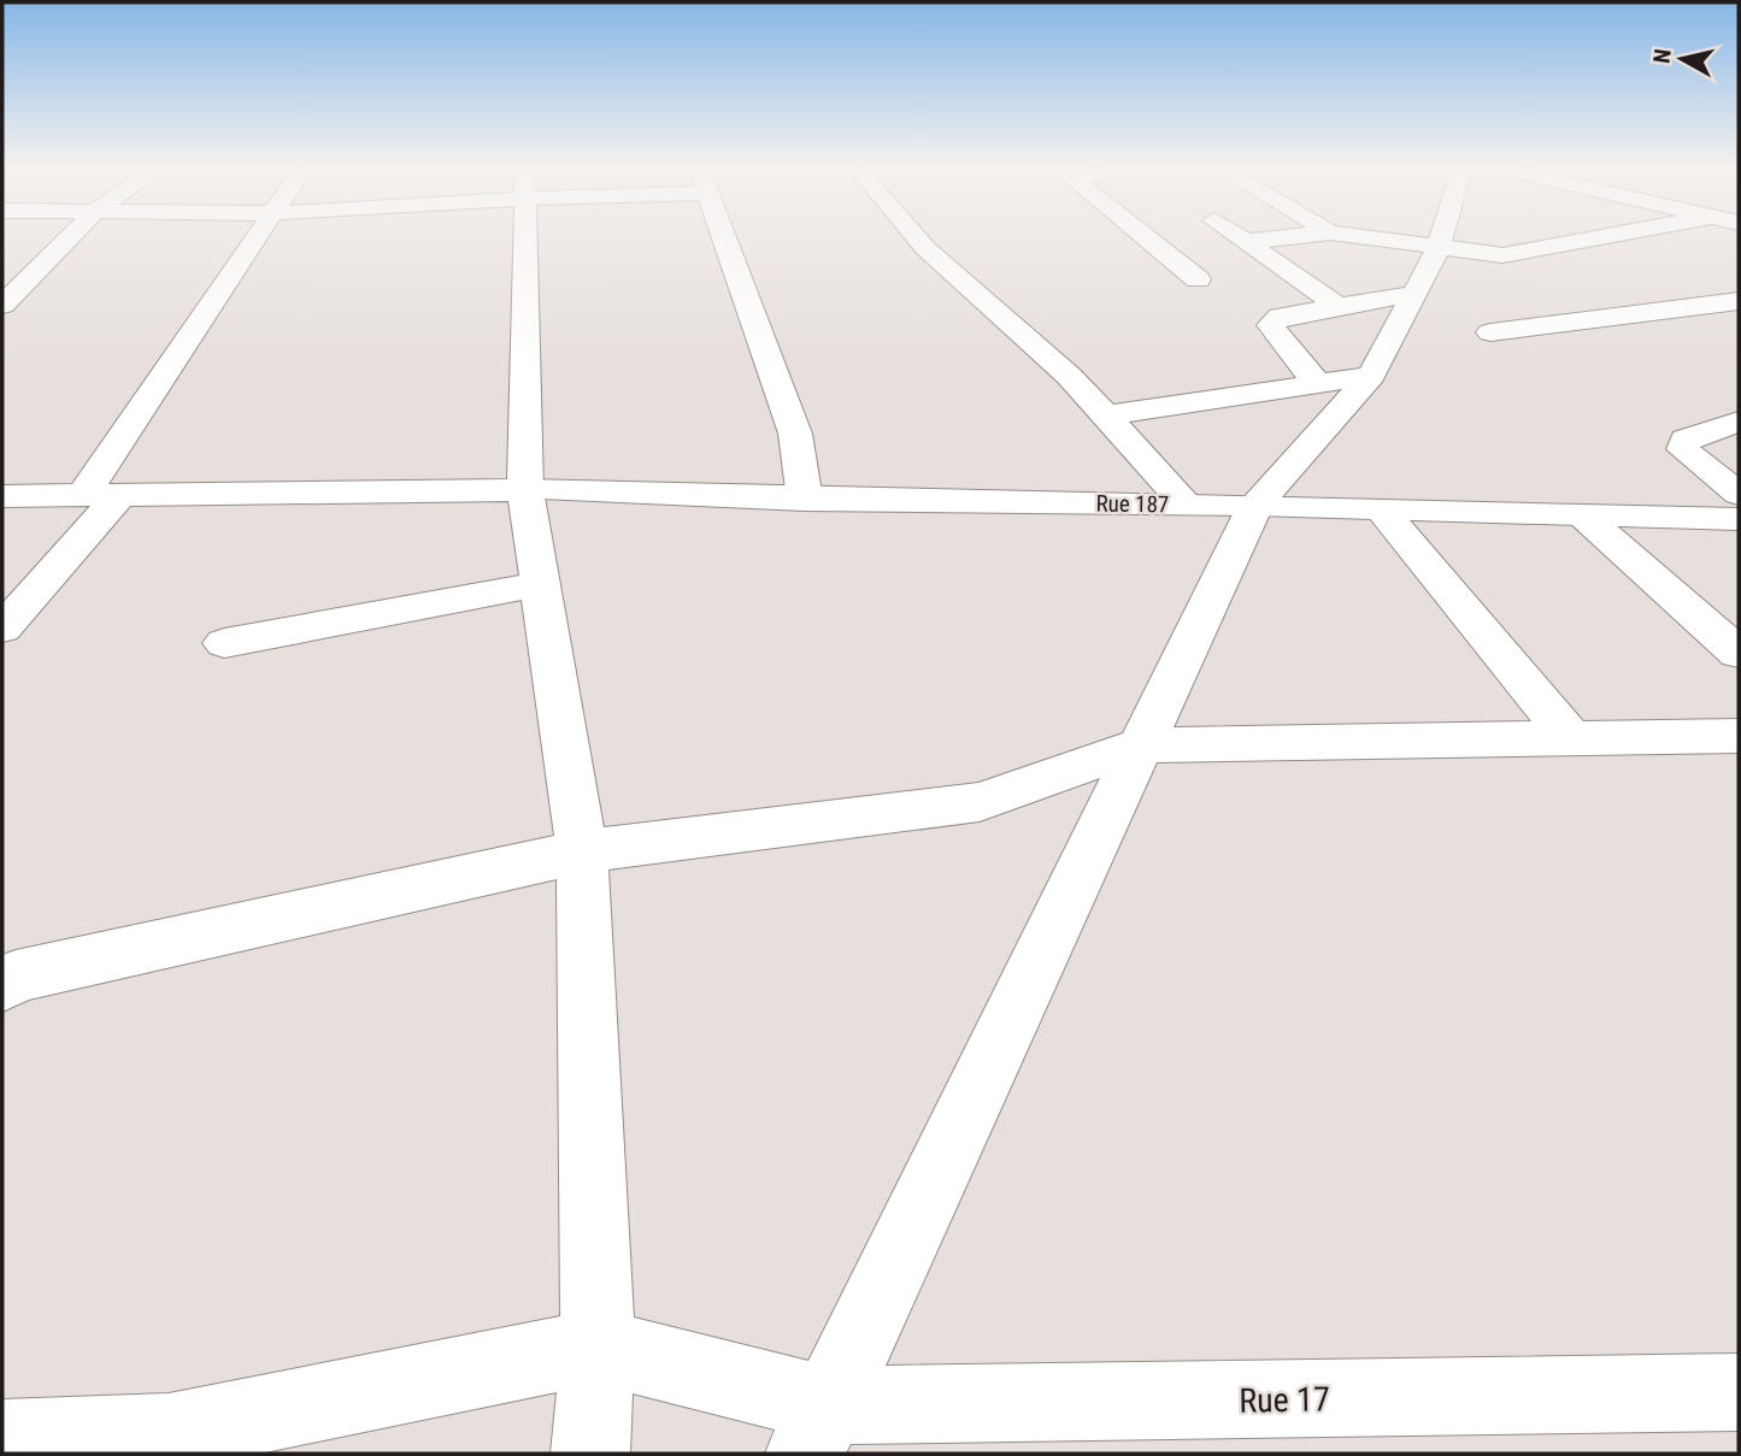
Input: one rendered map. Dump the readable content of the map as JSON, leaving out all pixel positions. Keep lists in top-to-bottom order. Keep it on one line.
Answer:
{"streets":{"street":["Rue 187","Rue 17"]},"north":"left"}
